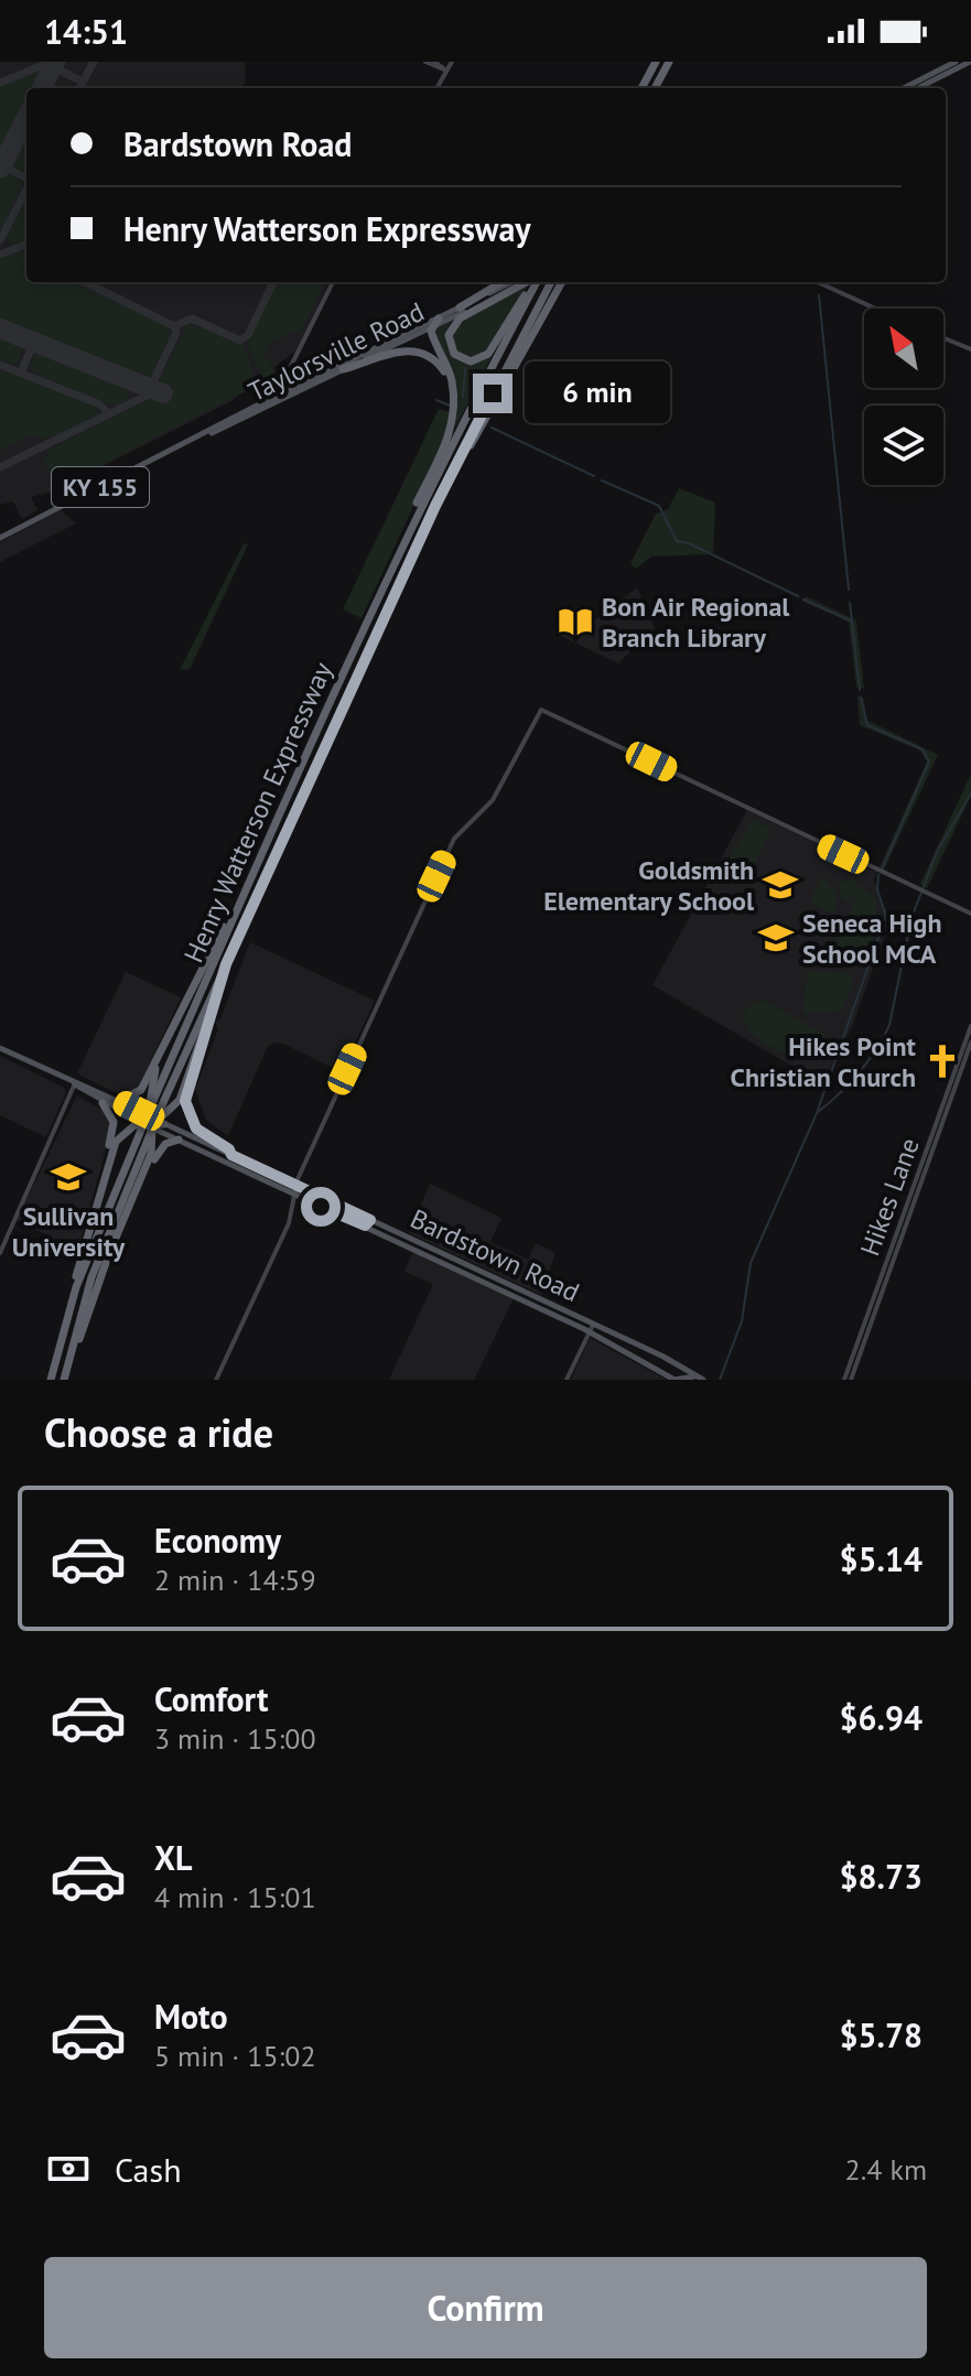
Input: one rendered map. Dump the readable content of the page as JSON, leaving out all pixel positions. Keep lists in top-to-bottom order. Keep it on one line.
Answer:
{"streets":{"highway":["Henry Watterson Expressway"],"main road":["Taylorsville Road","KY 155","Bardstown Road"],"street":["Hikes Lane"]},"crossings":[["Henry Watterson Expressway","Bardstown Road"]],"places":{"library":["Bon Air Regional Branch Library"],"school or university":["Goldsmith Elementary School","Seneca High School MCA","Sullivan University"],"church":["Hikes Point Christian Church"]},"north":"top left","page":{"status":"14:51","banner":["Bardstown Road","Henry Watterson Expressway"],"bubble":"6 min","heading":"Choose a ride","list":[{"name":"Economy","note":"2 min · 14:59","value":"$5.14"},{"name":"Comfort","note":"3 min · 15:00","value":"$6.94"},{"name":"XL","note":"4 min · 15:01","value":"$8.73"},{"name":"Moto","note":"5 min · 15:02","value":"$5.78"}],"pay":["Cash","2.4 km"],"buttons":"Confirm"}}
